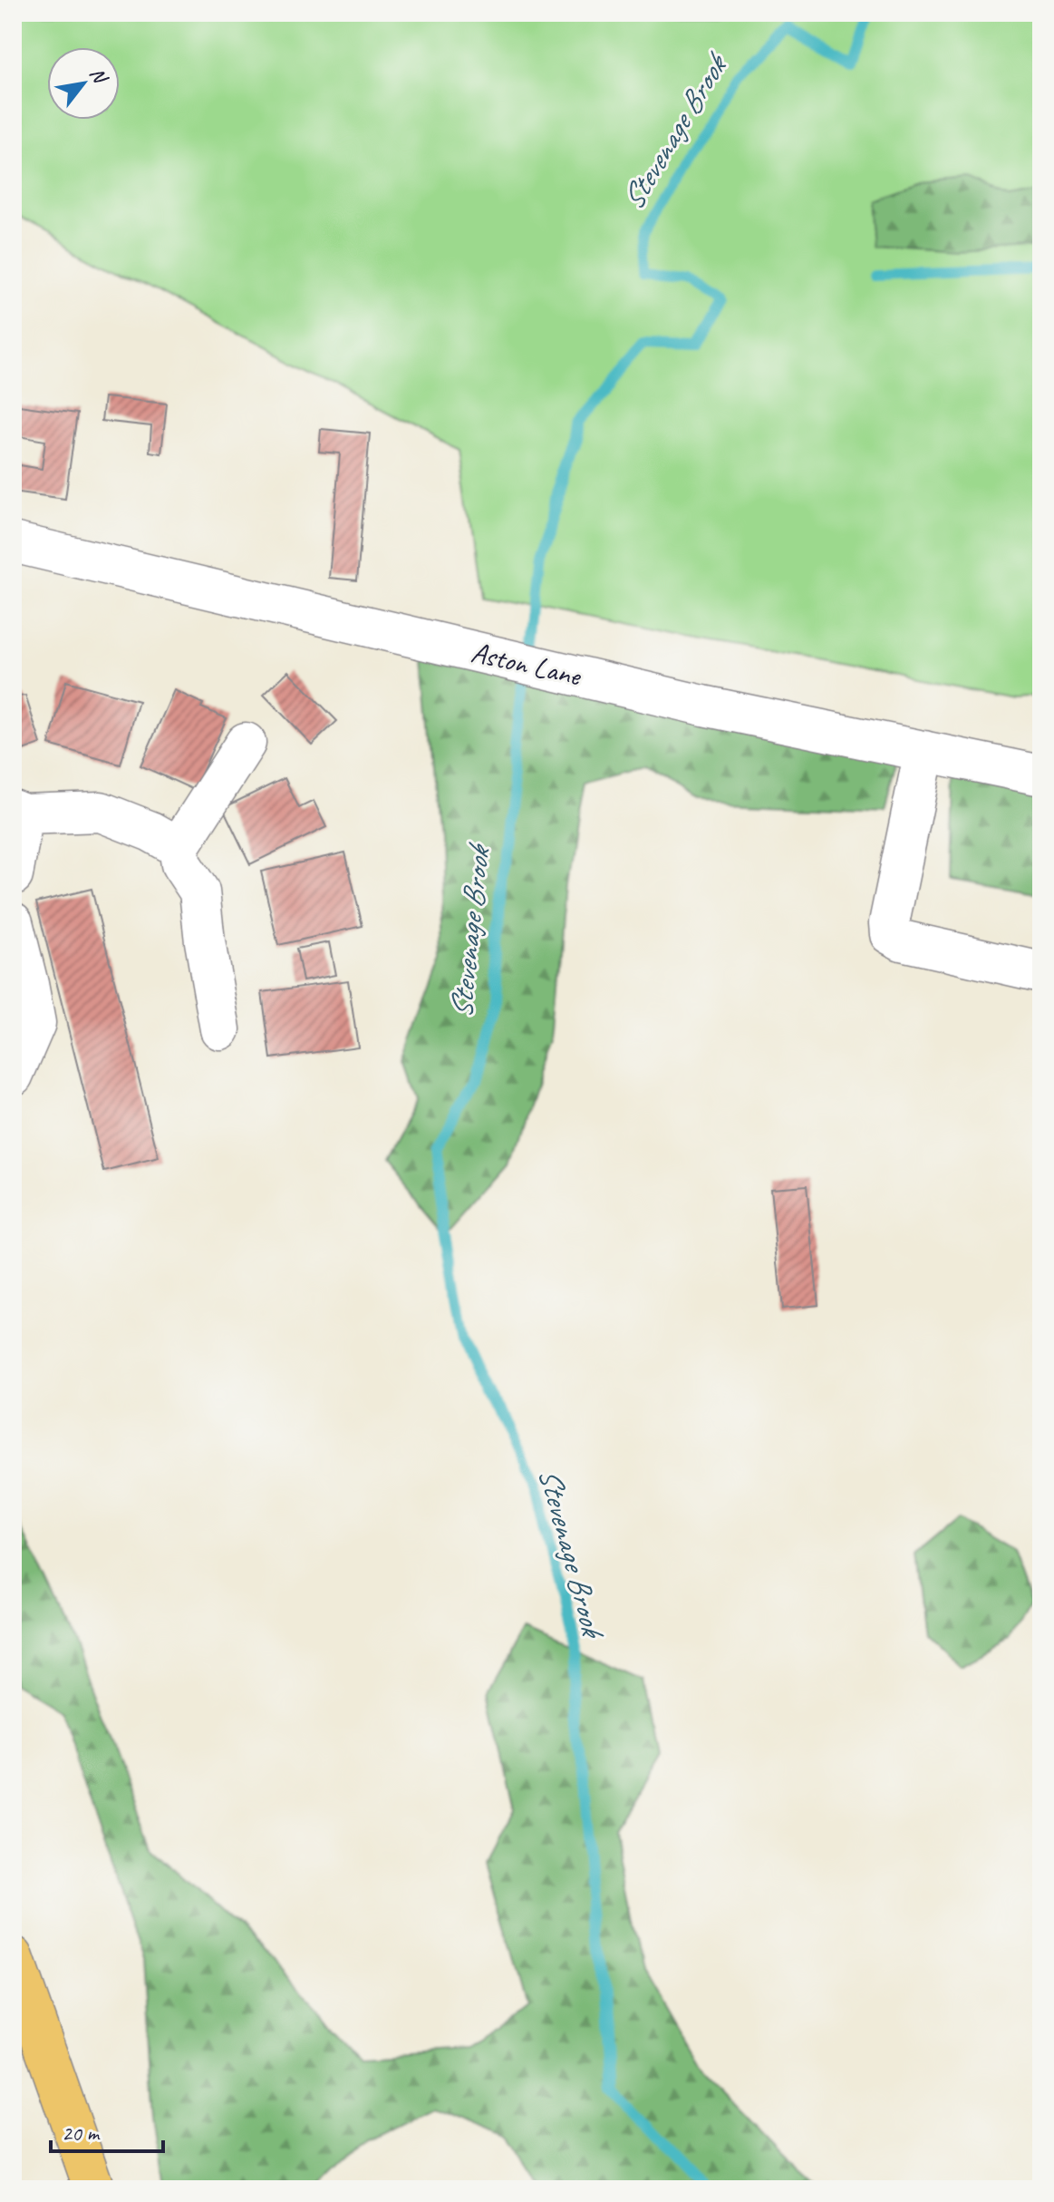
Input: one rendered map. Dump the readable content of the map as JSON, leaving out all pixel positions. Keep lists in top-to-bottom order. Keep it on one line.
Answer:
{"streets":{"street":["Aston Lane"]},"water":["Stevenage Brook"],"scale_bar":"20 m","north":"top right"}
